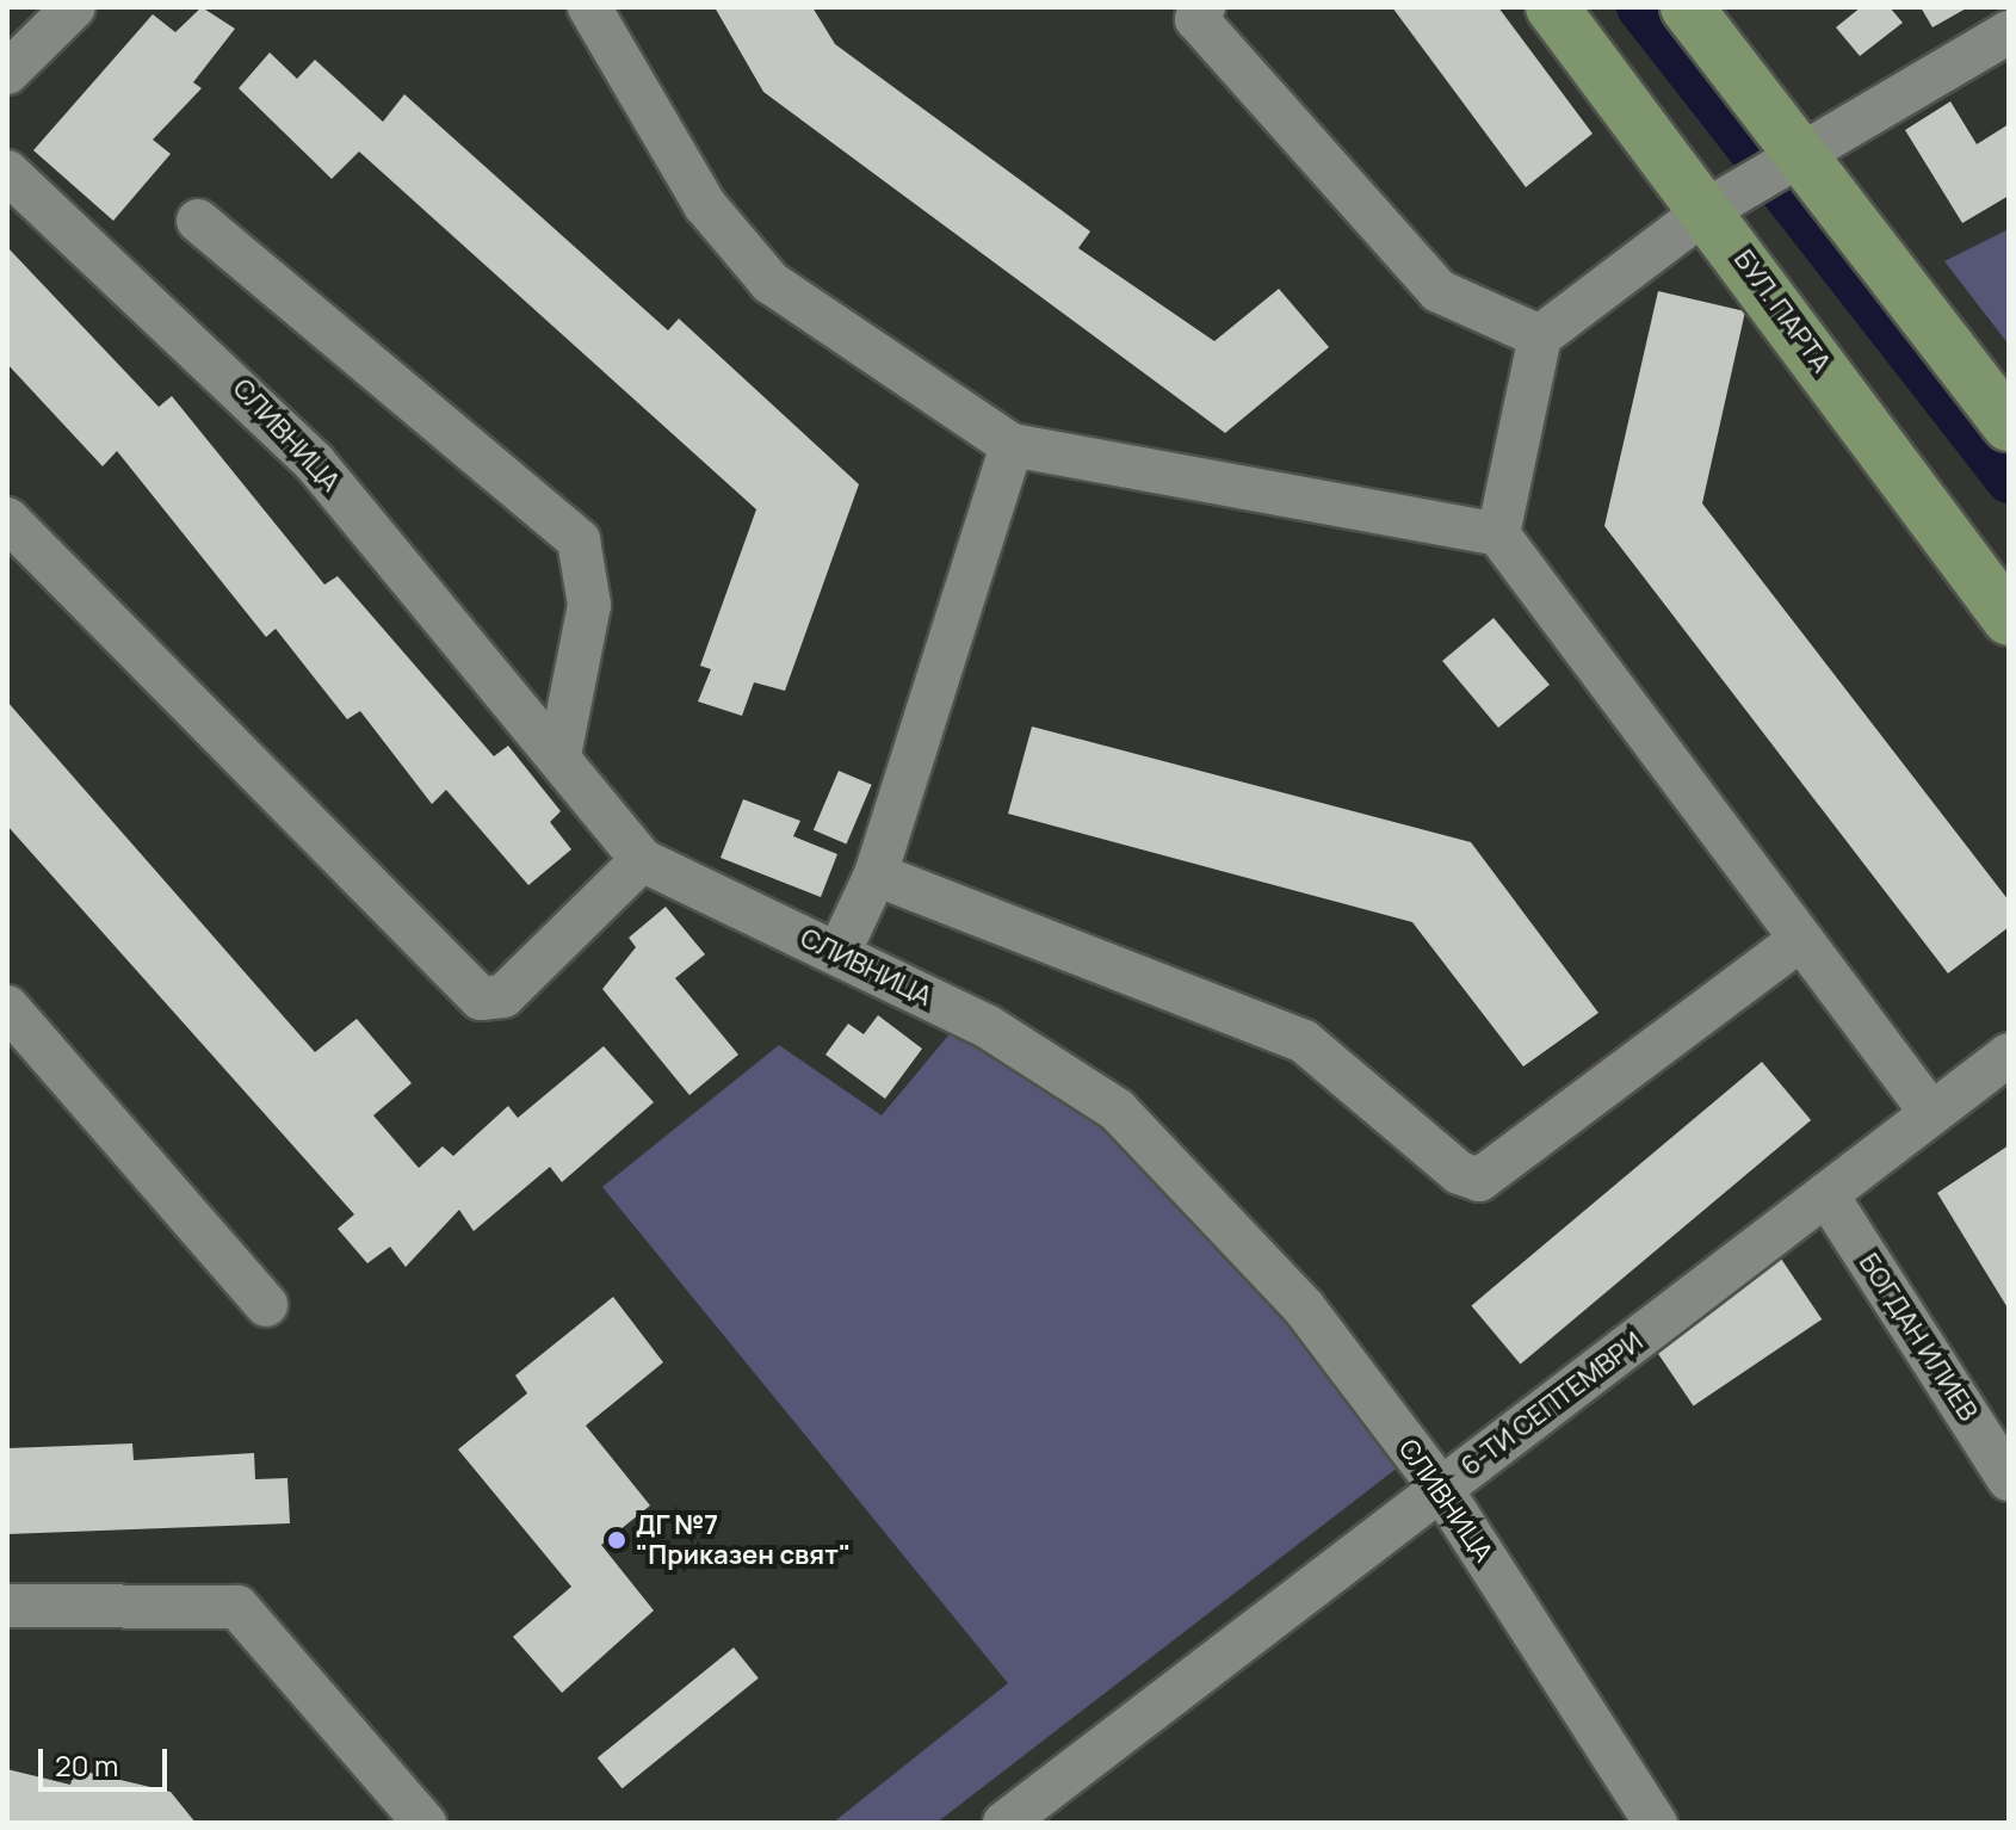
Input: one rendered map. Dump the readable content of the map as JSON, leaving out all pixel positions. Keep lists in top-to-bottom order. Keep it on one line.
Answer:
{"streets":{"main road":["БУЛ. ПАРТА"],"street":["СЛИВНИЦА","БОГДАН ИЛИЕВ","6-ТИ СЕПТЕМВРИ"]},"crossings":[["СЛИВНИЦА","6-ТИ СЕПТЕМВРИ"],["БОГДАН ИЛИЕВ","6-ТИ СЕПТЕМВРИ"]],"places":["ДГ №7 \"Приказен свят\""],"scale_bar":"20 m"}
